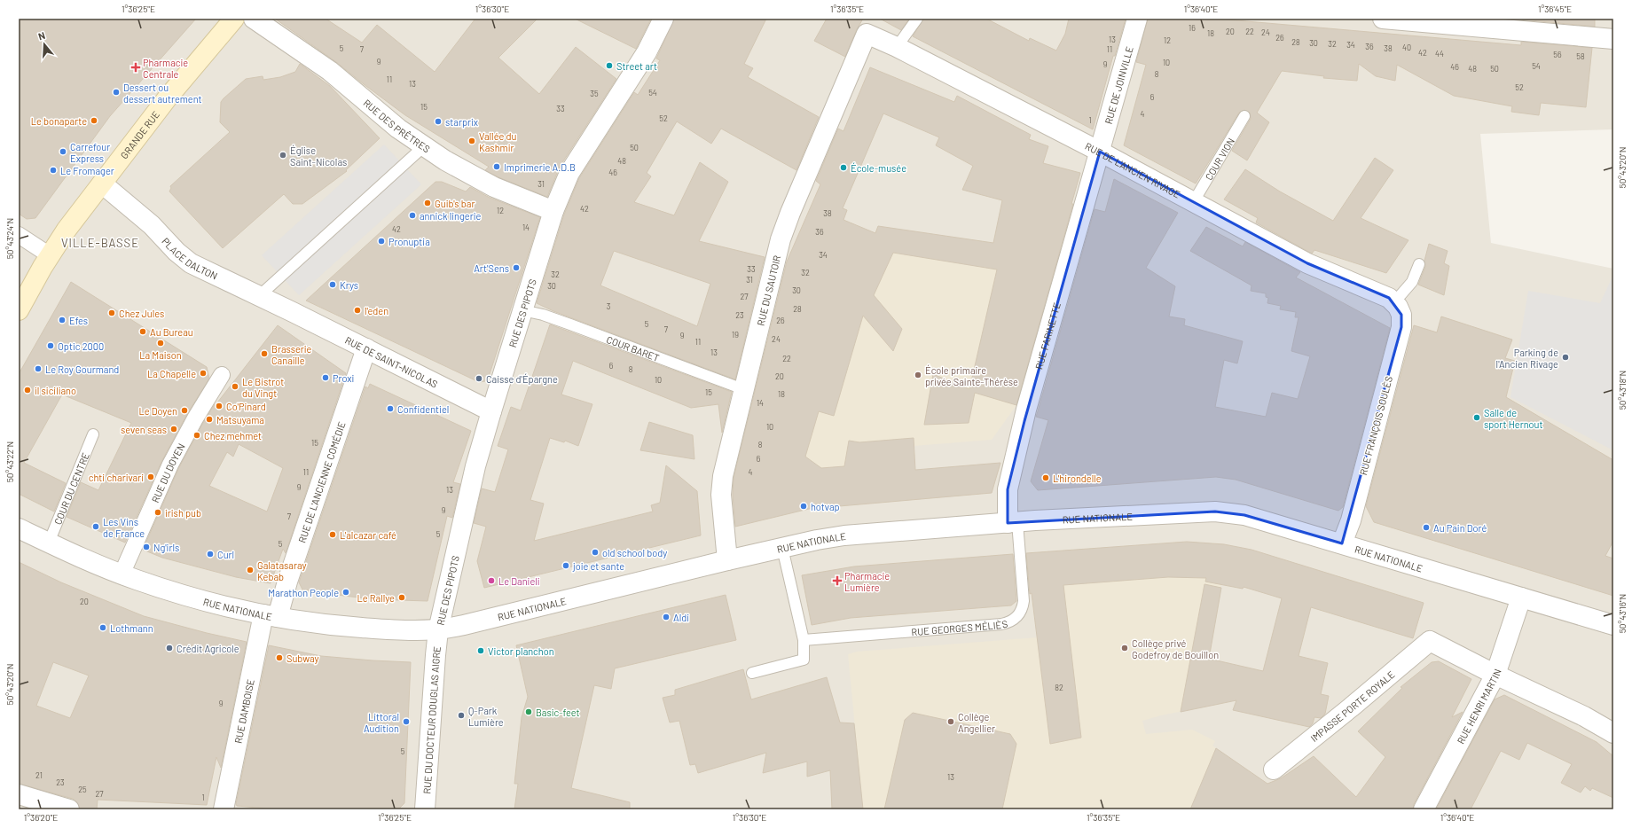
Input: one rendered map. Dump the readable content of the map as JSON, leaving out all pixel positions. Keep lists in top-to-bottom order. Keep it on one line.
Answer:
{"streets":{"main road":["GRANDE RUE"],"street":["RUE DE JOINVILLE","RUE DES PRÊTRES","RUE DE L'ANCIEN RIVAGE","PLACE DALTON","RUE DU SAUTOIR","RUE DES PIPOTS","RUE FARINETTE","RUE DE SAINT-NICOLAS","RUE FRANÇOIS SOULÈS","RUE DU DOYEN","RUE DE L'ANCIENNE COMÉDIE","RUE NATIONALE","IMPASSE PORTE ROYALE","RUE HENRI MARTIN","RUE DAMBOISE","RUE DU DOCTEUR DOUGLAS AIGRE"],"lane":["COUR VION","COUR BARET","COUR DU CENTRE","RUE GEORGES MÉLIÈS"]},"crossings":[["RUE DE JOINVILLE","RUE DE L'ANCIEN RIVAGE"],["RUE DE JOINVILLE","RUE FARINETTE"],["RUE DES PRÊTRES","RUE DES PIPOTS"],["GRANDE RUE","PLACE DALTON"],["COUR VION","RUE DE L'ANCIEN RIVAGE"],["RUE DE L'ANCIEN RIVAGE","RUE DU SAUTOIR"],["RUE DE L'ANCIEN RIVAGE","RUE FARINETTE"],["RUE DE L'ANCIEN RIVAGE","RUE FRANÇOIS SOULÈS"],["PLACE DALTON","RUE DE SAINT-NICOLAS"],["RUE DU SAUTOIR","COUR BARET"],["RUE DU SAUTOIR","RUE NATIONALE"],["RUE DES PIPOTS","COUR BARET"],["RUE DES PIPOTS","RUE DE SAINT-NICOLAS"],["RUE DES PIPOTS","RUE NATIONALE"],["RUE DES PIPOTS","RUE DU DOCTEUR DOUGLAS AIGRE"],["RUE FARINETTE","RUE NATIONALE"],["RUE FARINETTE","RUE GEORGES MÉLIÈS"],["RUE DE SAINT-NICOLAS","RUE DE L'ANCIENNE COMÉDIE"],["RUE FRANÇOIS SOULÈS","RUE NATIONALE"],["RUE DU DOYEN","RUE NATIONALE"],["RUE DE L'ANCIENNE COMÉDIE","RUE NATIONALE"],["RUE DE L'ANCIENNE COMÉDIE","RUE DAMBOISE"],["COUR DU CENTRE","RUE NATIONALE"],["RUE NATIONALE","RUE GEORGES MÉLIÈS"],["RUE NATIONALE","RUE HENRI MARTIN"],["RUE NATIONALE","RUE DAMBOISE"],["RUE NATIONALE","RUE DU DOCTEUR DOUGLAS AIGRE"],["IMPASSE PORTE ROYALE","RUE HENRI MARTIN"]],"districts":["VILLE-BASSE"],"places":{"other":["Street art","Dessert ou dessert autrement","Le bonaparte","starprix","Vallée du Kashmir","Carrefour Express","Église Saint-Nicolas","Imprimerie A.D.B","École-musée","Le Fromager","Guib's bar","annick lingerie","Pronuptia","Art'Sens","Krys","l'eden","Chez Jules","Efes","Au Bureau","La Maison","Optic 2000","Brasserie Canaille","Parking de l'Ancien Rivage","Le Roy Gourmand","La Chapelle","École primaire privée Sainte-Thérèse","Proxi","Caisse d'Épargne","Le Bistrot du Vingt","il siciliano","Co'Pinard","Confidentiel","Le Doyen","Salle de sport Hernout","Matsuyama","seven seas","Chez mehmet","chti charivari","L'hirondelle","hotvap","irish pub","Les Vins de France","Au Pain Doré","L'alcazar café","Ng'irls","old school body","Curl","joie et sante","Galatasaray Kebab","Le Danieli","Marathon People","Le Rallye","Aldi","Lothmann","Crédit Agricole","Collège privé Godefroy de Bouillon","Victor planchon","Subway","Basic-feet","Q-Park Lumière","Littoral Audition","Collège Angellier"],"health":["Pharmacie Centrale","Pharmacie Lumière"]},"house_numbers":["16","20","22","24","18","26","13","12","28","30","32","34","36","40","5","38","7","11","42","44","56","58","9","10","9","54","46","48","50","8","11","13","52","54","35","6","15","33","4","52","1","50","48","46","31","42","12","38","14","42","36","34","33","32","32","31","30","30","27","3","28","23","26","5","7","19","9","24","11","13","22","6","8","20","10","15","18","14","10","15","8","6","11","4","9","13","9","7","5","5","20","82","9","5","21","13","23","25","27","1"],"north":"top","coordinates":["1°36'25\"E","1°36'30\"E","1°36'35\"E","1°36'40\"E","1°36'45\"E","50°43'20\"N","50°43'24\"N","50°43'18\"N","50°43'22\"N","50°43'16\"N","1°36'20\"E"]}
